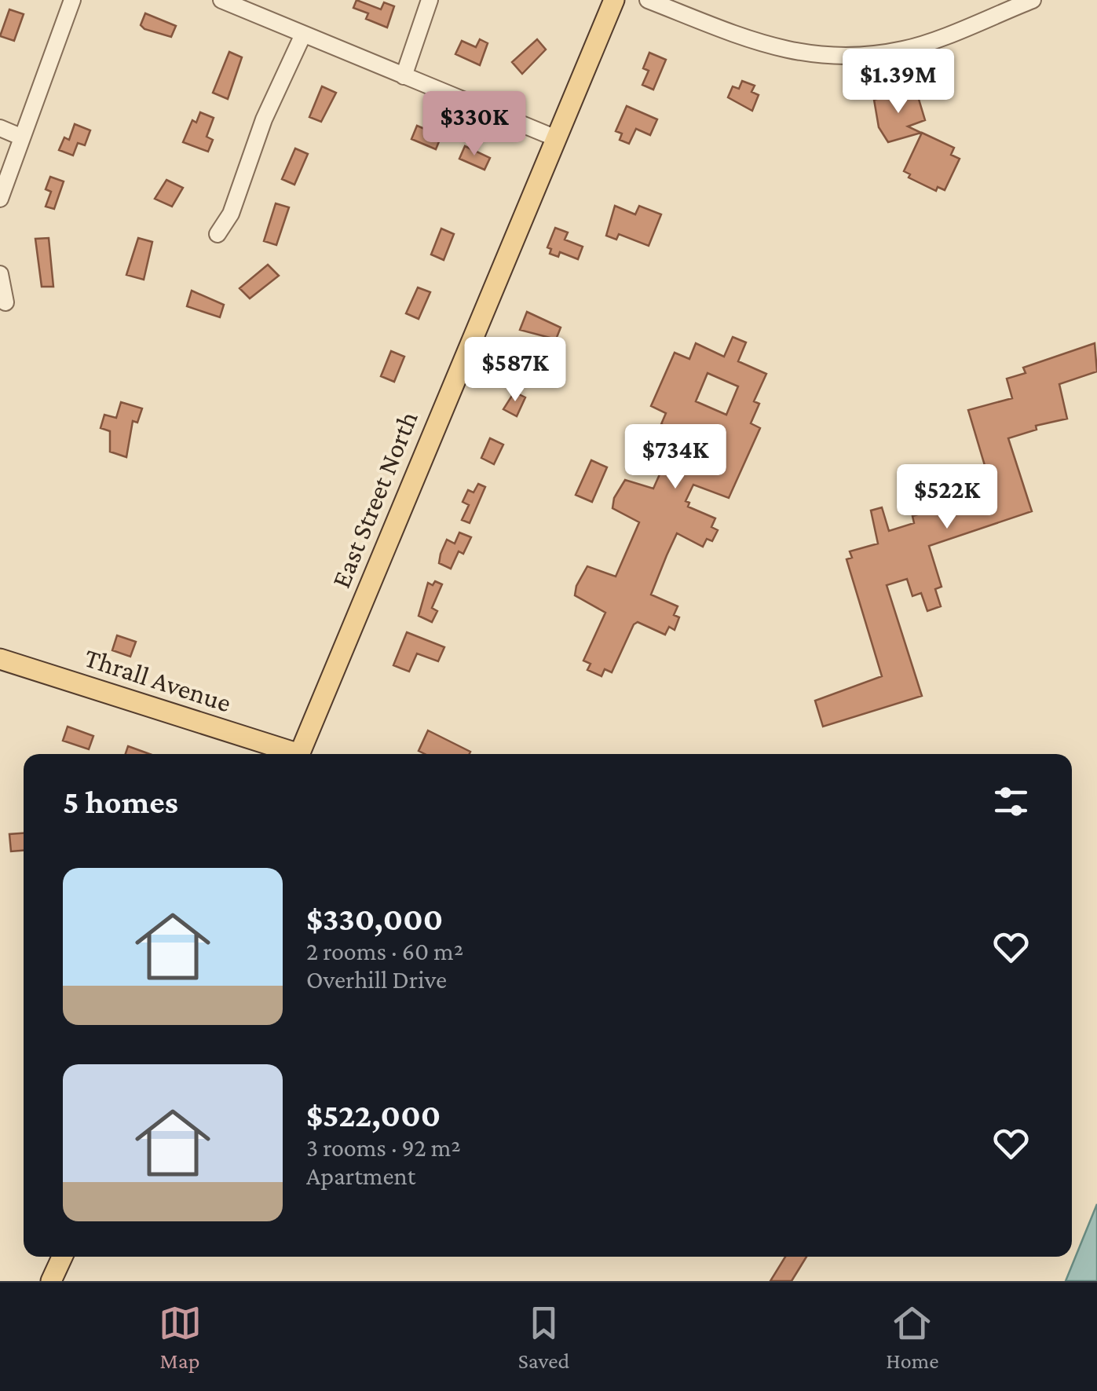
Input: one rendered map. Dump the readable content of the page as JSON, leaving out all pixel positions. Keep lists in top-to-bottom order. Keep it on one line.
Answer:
{"streets":{"main road":["East Street North","Thrall Avenue"]},"page":{"price":["$1.39M","$330K","$587K","$734K","$522K"],"heading":"5 homes","list":[{"name":"$330,000","note":"2 rooms · 60 m² · Overhill Drive"},{"name":"$522,000","note":"3 rooms · 92 m² · Apartment"}],"tabs":["Map","Saved","Home"]}}
